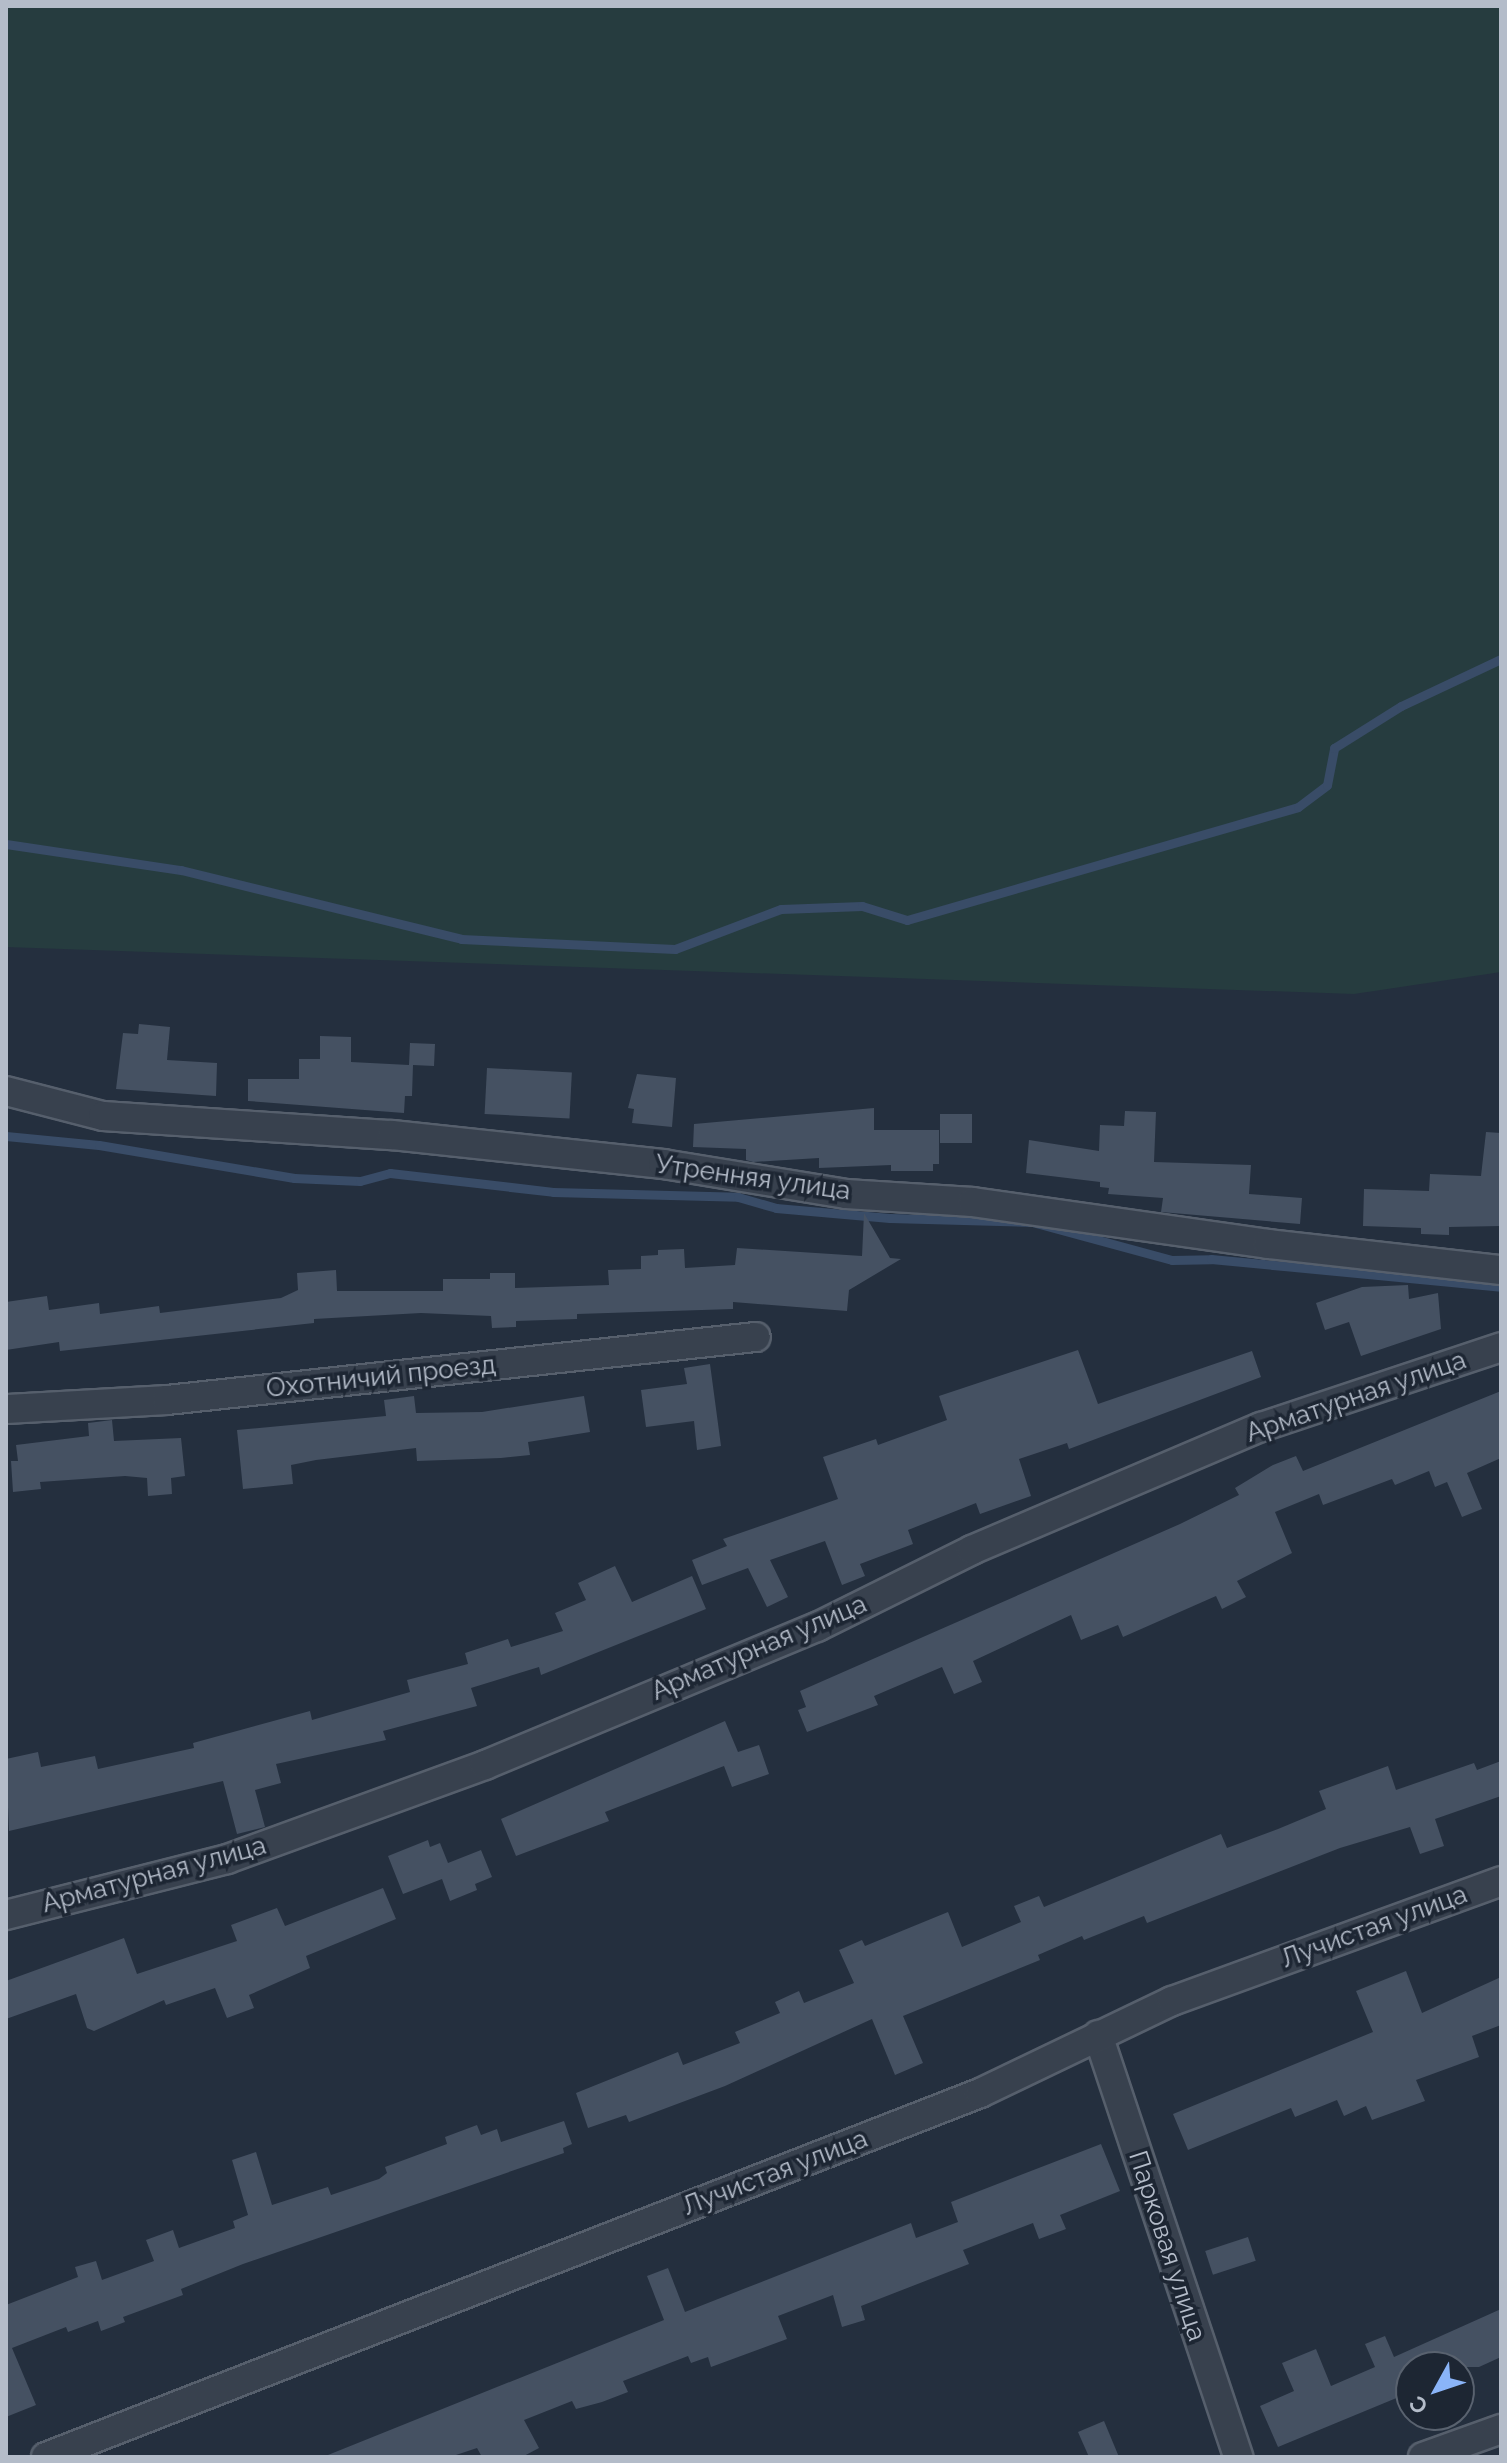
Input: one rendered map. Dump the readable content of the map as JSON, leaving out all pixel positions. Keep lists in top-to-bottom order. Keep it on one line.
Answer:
{"streets":{"street":["Утренняя улица","Охотничий проезд","Арматурная улица","Лучистая улица","Парковая улица"]},"crossings":[["Лучистая улица","Парковая улица"]],"north":"bottom left"}
